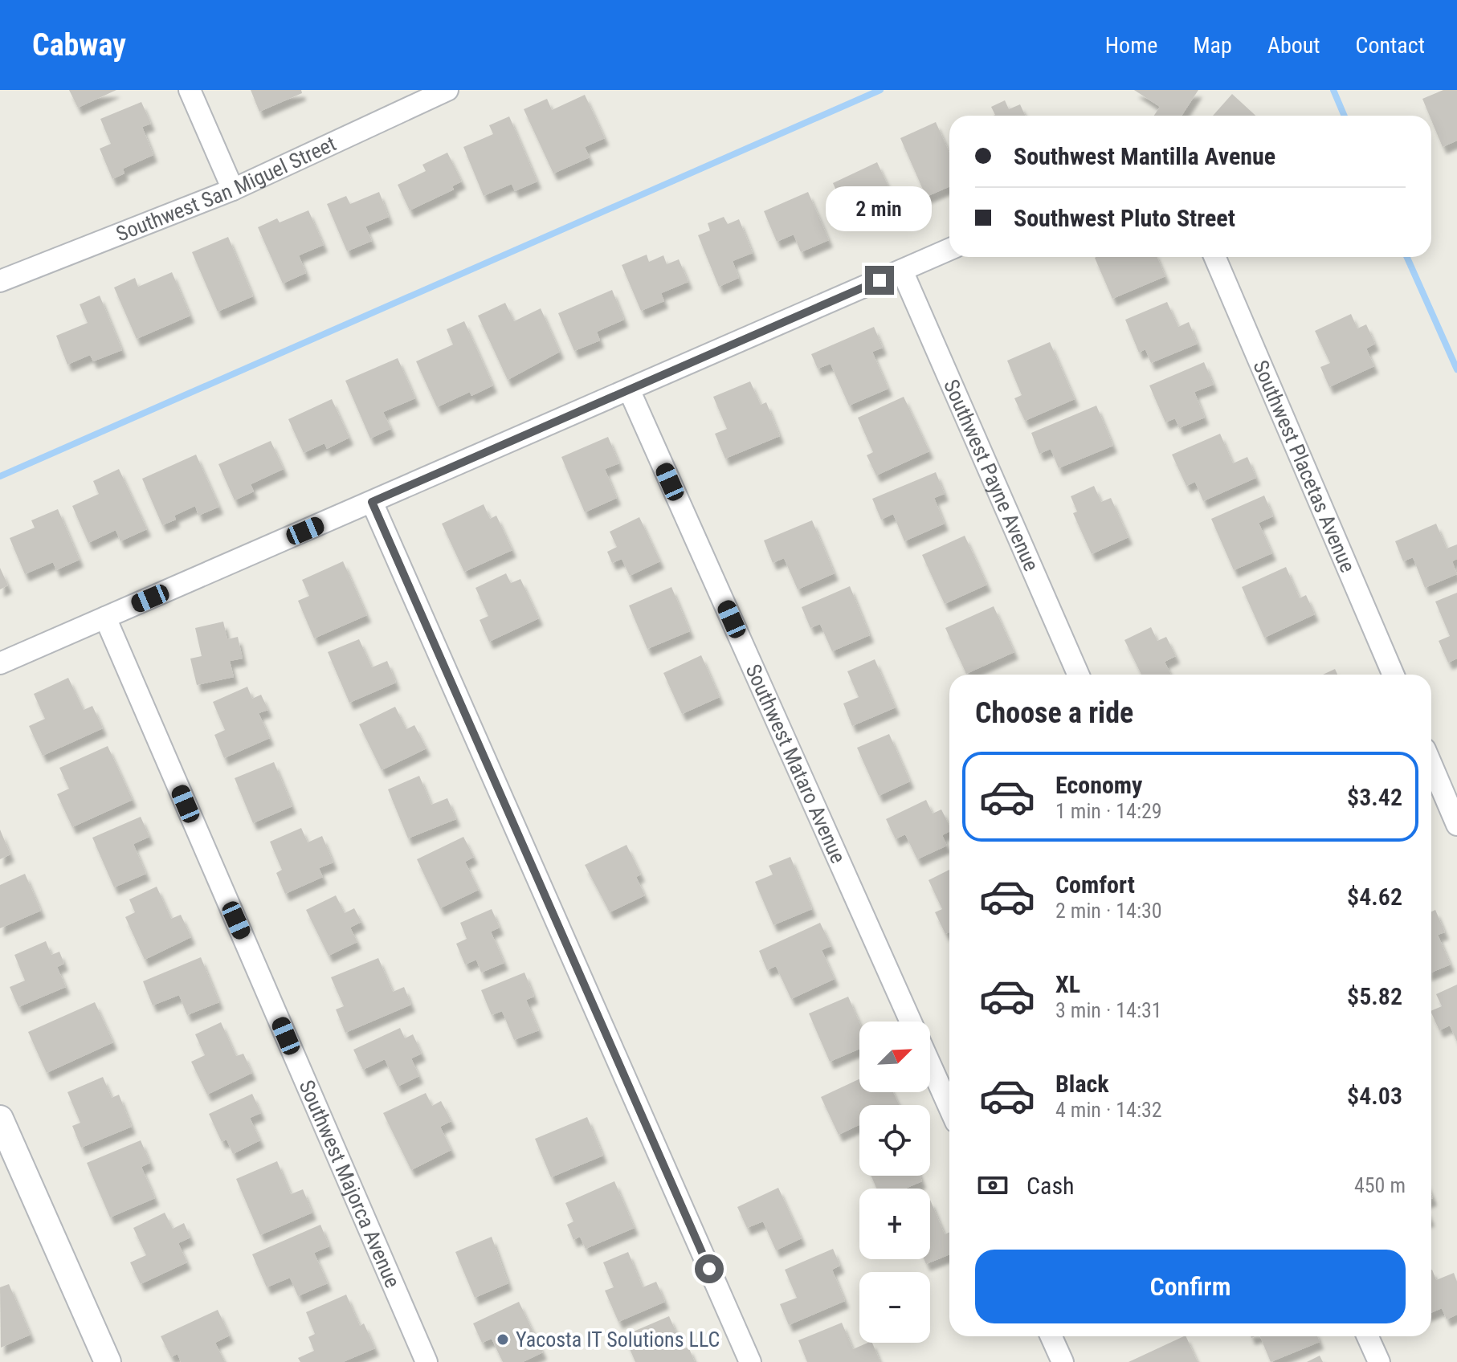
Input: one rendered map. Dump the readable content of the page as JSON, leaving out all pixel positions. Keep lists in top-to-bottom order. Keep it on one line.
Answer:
{"streets":{"street":["Southwest San Miguel Street","Southwest Placetas Avenue","Southwest Payne Avenue","Southwest Mataro Avenue","Southwest Majorca Avenue"]},"places":["Yacosta IT Solutions LLC"],"north":"top right","page":{"header":"Cabway","nav":["Home","Map","About","Contact"],"banner":["Southwest Mantilla Avenue","Southwest Pluto Street"],"bubble":"2 min","heading":"Choose a ride","list":[{"name":"Economy","note":"1 min · 14:29","value":"$3.42"},{"name":"Comfort","note":"2 min · 14:30","value":"$4.62"},{"name":"XL","note":"3 min · 14:31","value":"$5.82"},{"name":"Black","note":"4 min · 14:32","value":"$4.03"}],"map_buttons":["+","−"],"pay":["Cash","450 m"],"buttons":"Confirm"}}
